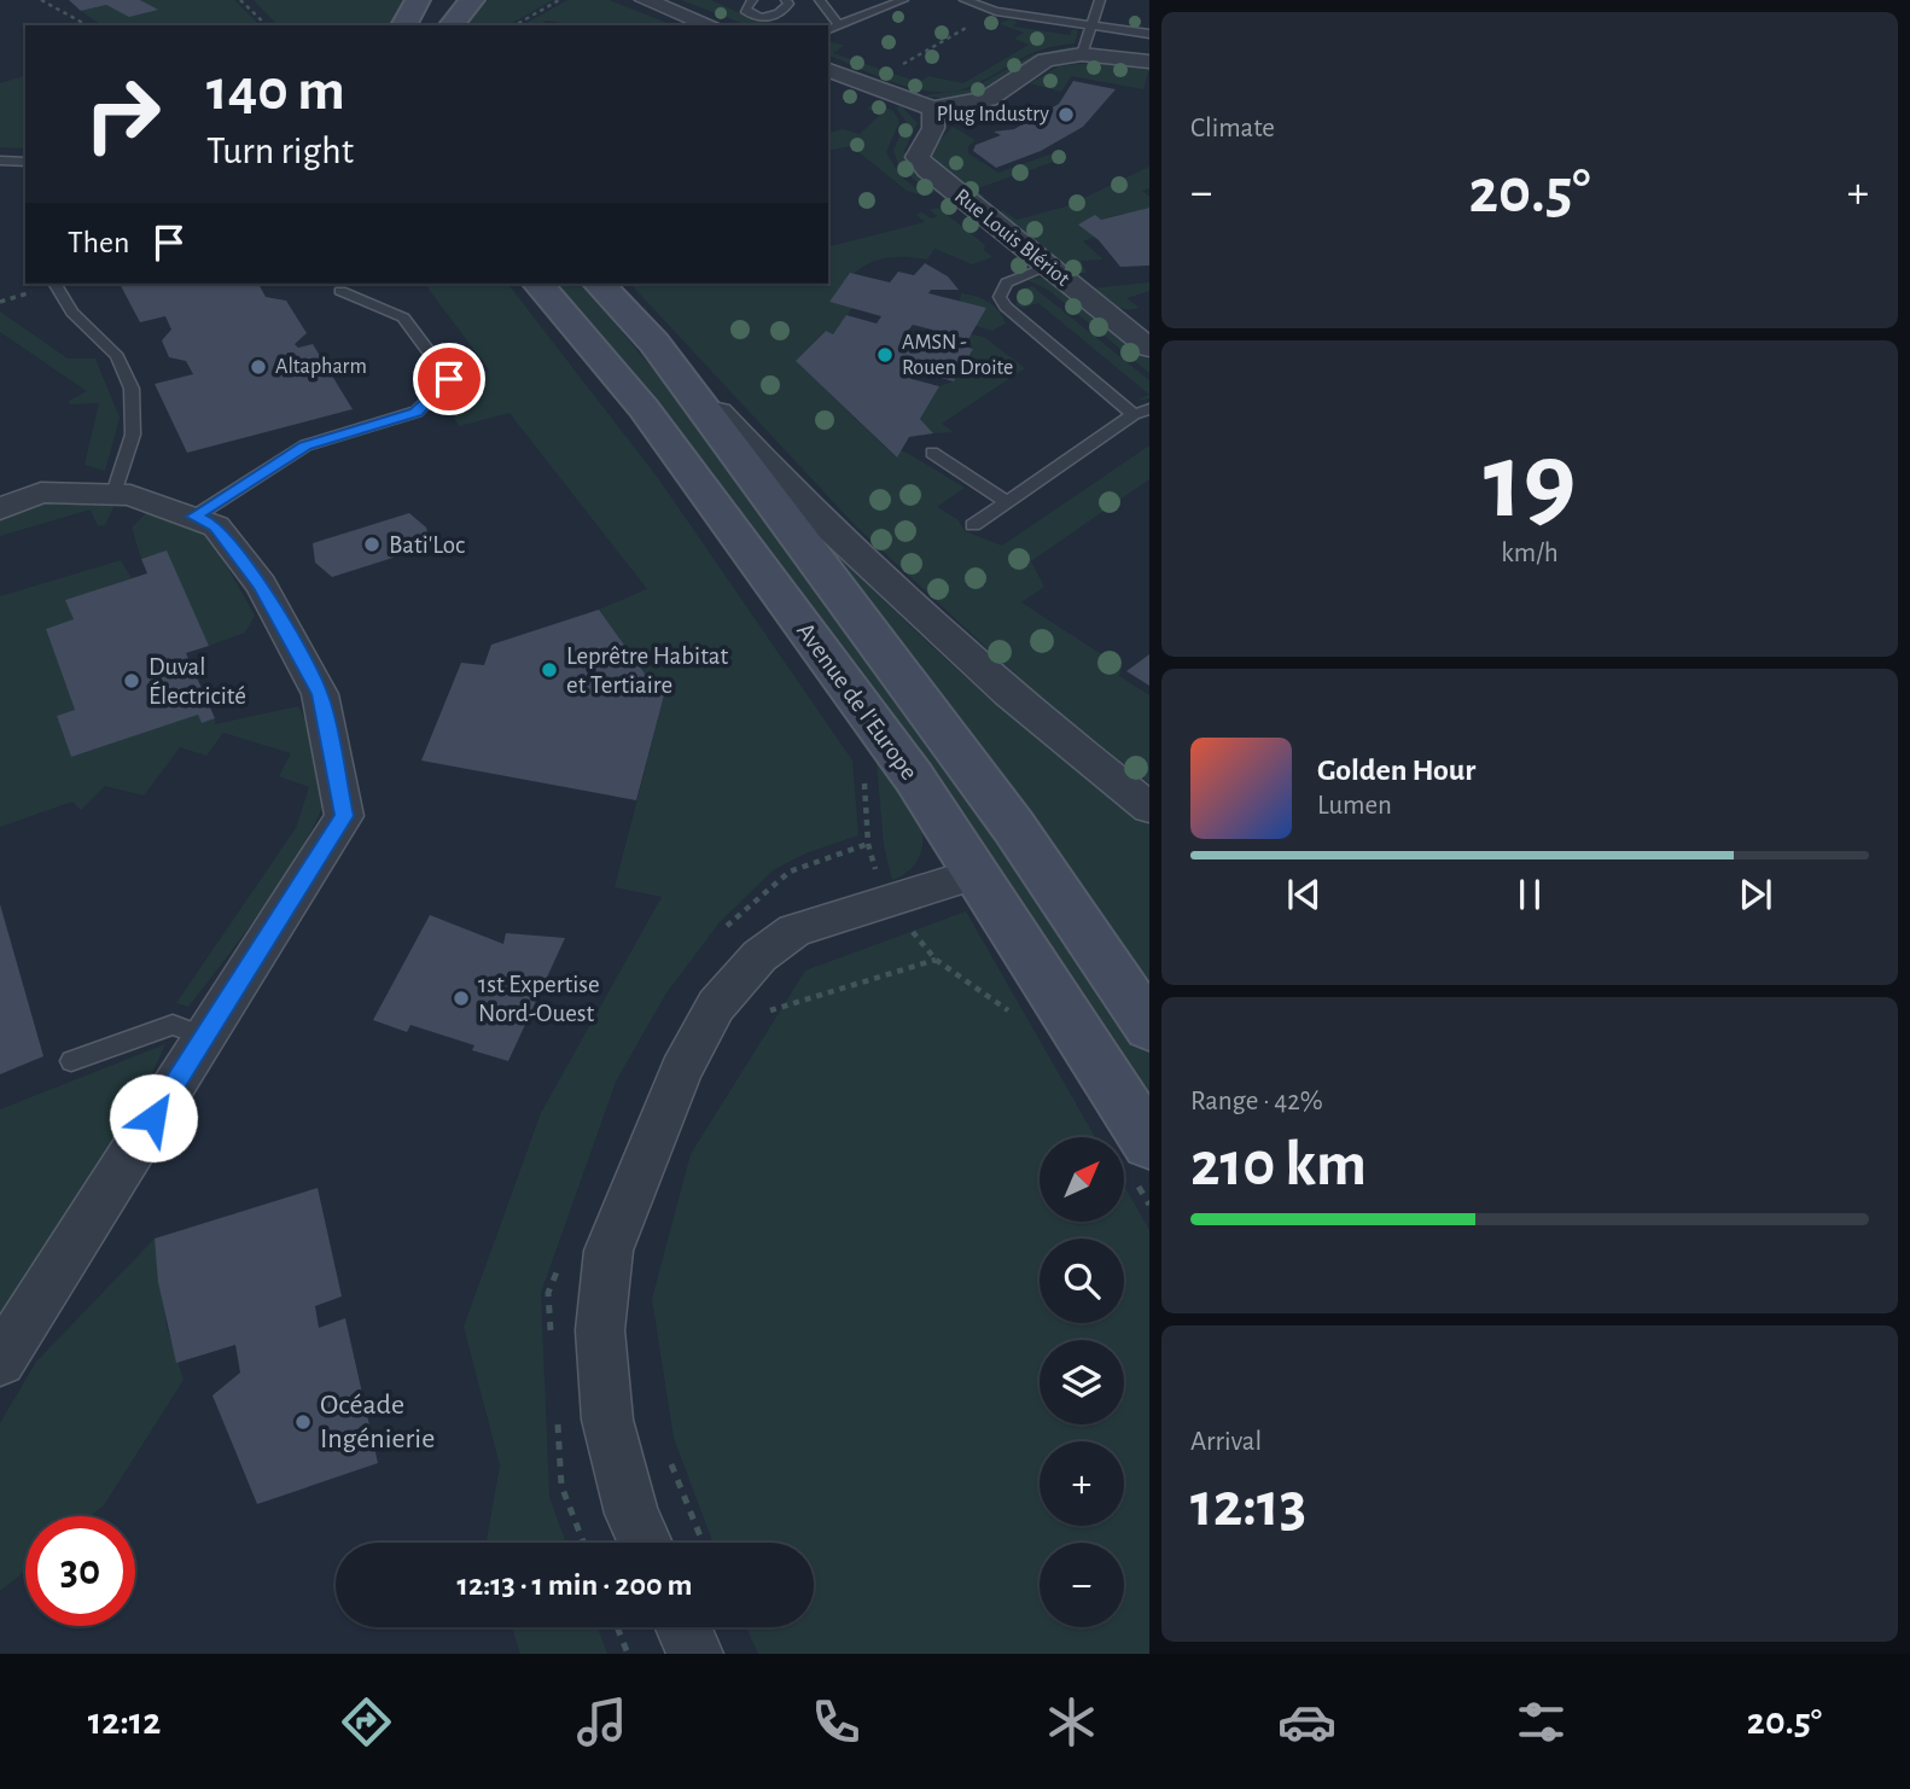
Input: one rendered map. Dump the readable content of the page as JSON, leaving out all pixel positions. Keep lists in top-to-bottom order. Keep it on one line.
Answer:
{"streets":{"main road":["Avenue de l'Europe"],"street":["Rue Louis Blériot"]},"places":["Plug Industry","AMSN - Rouen Droite","Altapharm","Bati'Loc","Leprêtre Habitat et Tertiaire","Duval Électricité","1st Expertise Nord-Ouest","Océade Ingénierie"],"north":"top right","page":{"tile":["Climate",["19","km/h"],["Range · 42%","210 km"],["Arrival","12:13"]],"turn":["140 m","Turn right"],"heat":["−","20.5°","+"],"then":"Then","song":["Golden Hour","Lumen"],"map_buttons":["+","−"],"limit":"30","trip":"12:13 · 1 min · 200 m","tabs":["12:12","20.5°"]}}
